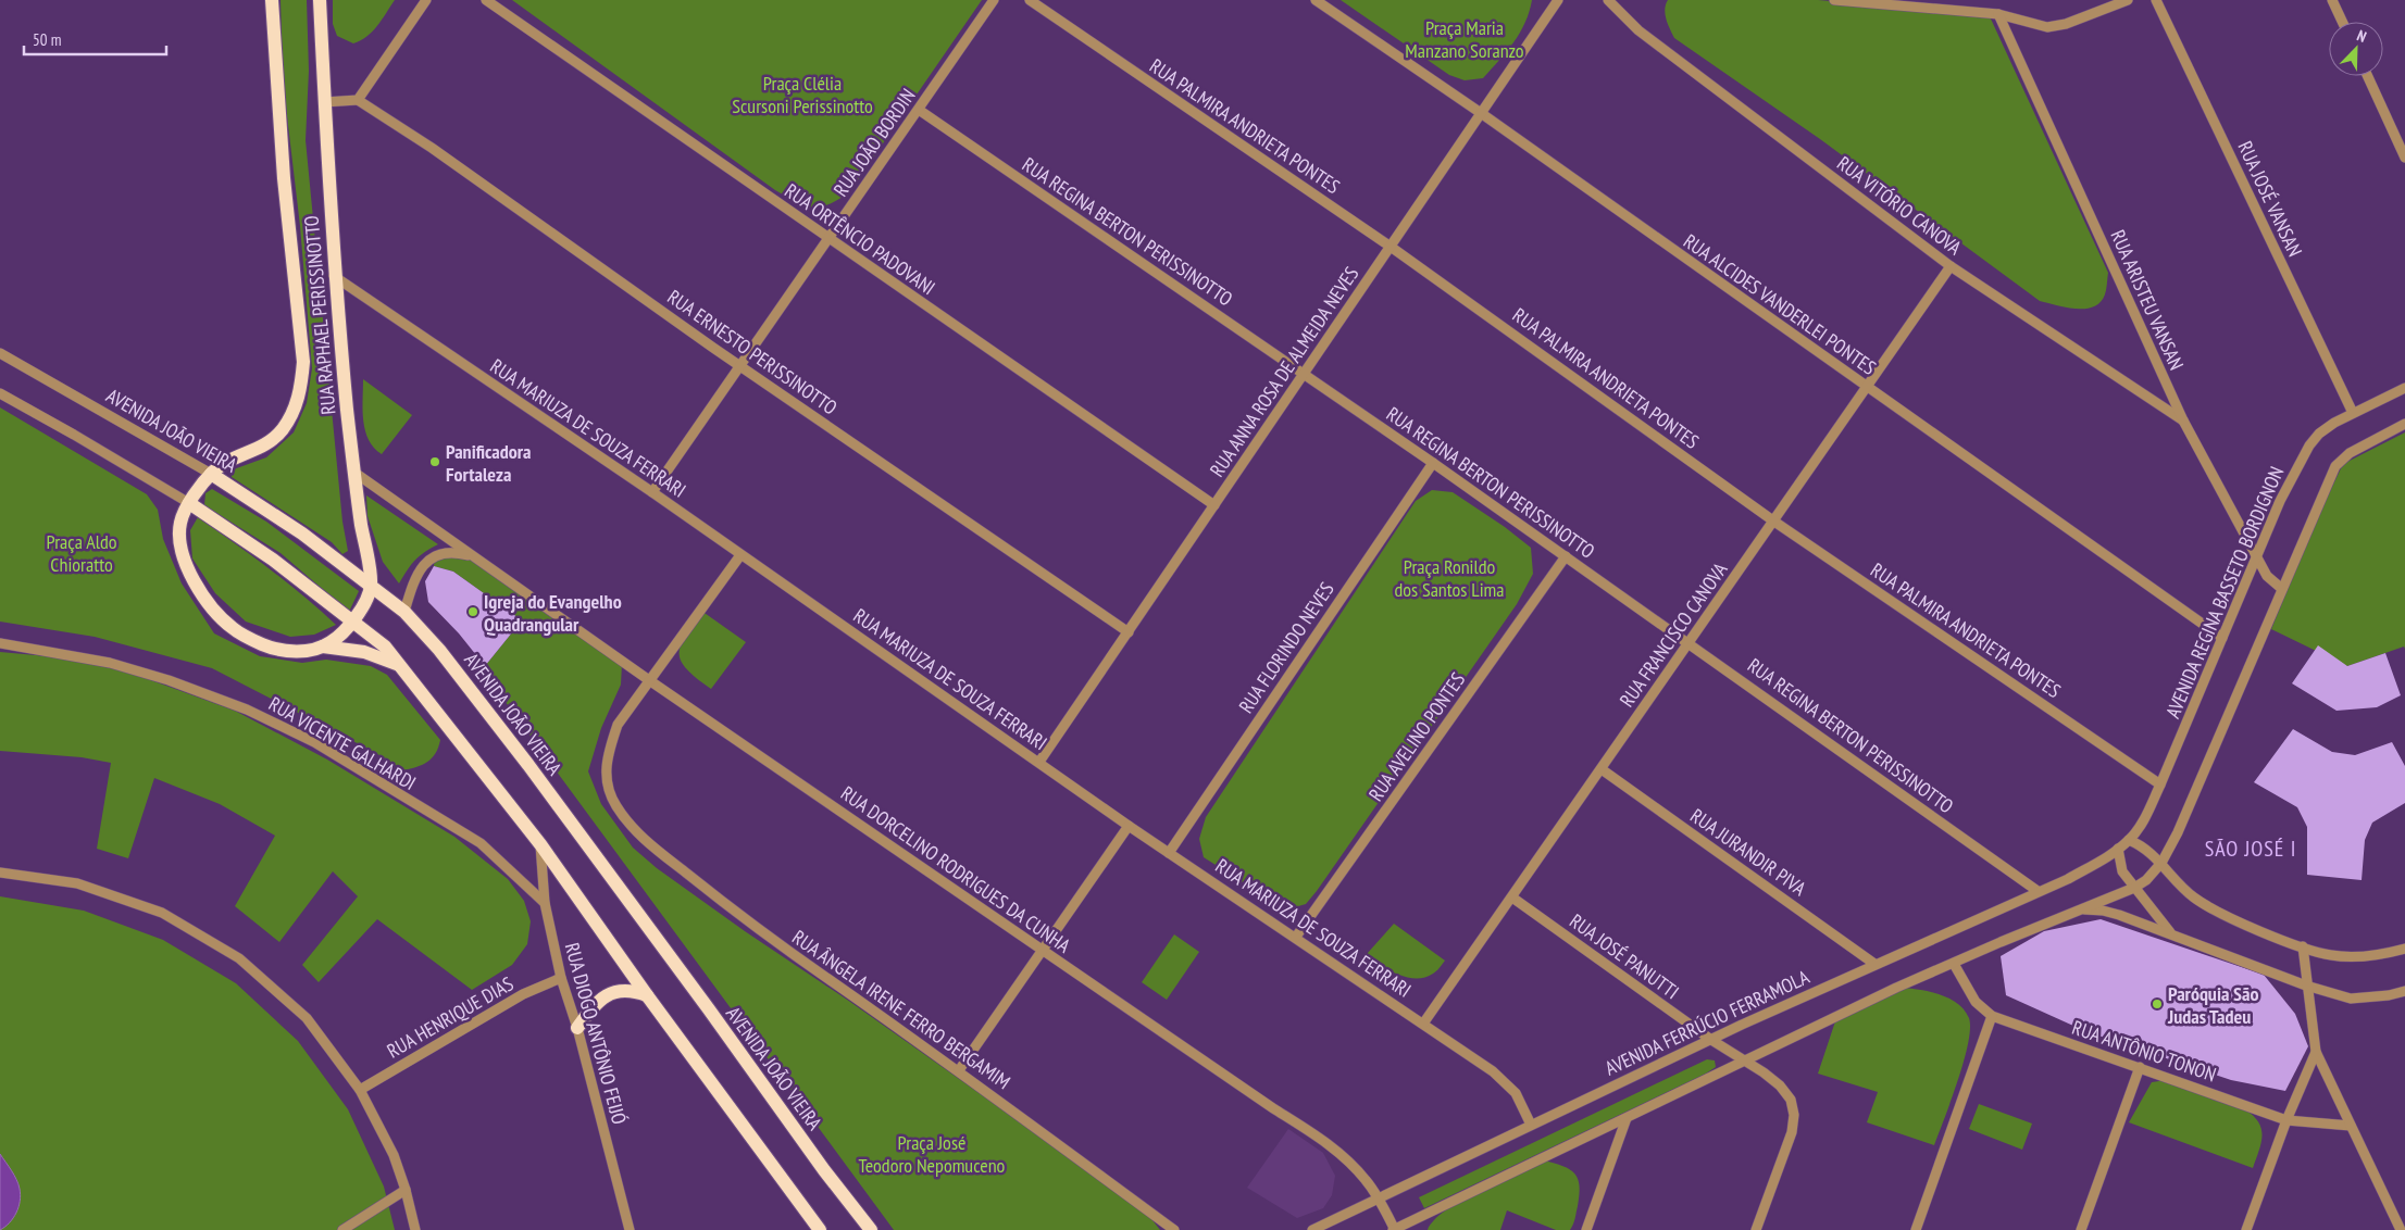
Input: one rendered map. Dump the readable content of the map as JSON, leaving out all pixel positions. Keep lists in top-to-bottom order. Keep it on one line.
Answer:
{"streets":{"main road":["RUA RAPHAEL PERISSINOTTO","AVENIDA JOÃO VIEIRA"],"street":["RUA PALMIRA ANDRIETA PONTES","RUA JOÃO BORDIN","RUA JOSÉ VANSAN","RUA VITÓRIO CANOVA","RUA REGINA BERTON PERISSINOTTO","RUA ORTÊNCIO PADOVANI","RUA ARISTEU VANSAN","RUA ALCIDES VANDERLEI PONTES","RUA ERNESTO PERISSINOTTO","RUA ANNA ROSA DE ALMEIDA NEVES","RUA MARIUZA DE SOUZA FERRARI","AVENIDA REGINA BASSETO BORDIGNON","RUA FRANCISCO CANOVA","RUA FLORINDO NEVES","RUA AVELINO PONTES","RUA VICENTE GALHARDI","RUA JURANDIR PIVA","RUA DORCELINO RODRIGUES DA CUNHA","RUA JOSÉ PANUTTI","RUA ÂNGELA IRENE FERRO BERGAMIM","RUA HENRIQUE DIAS","AVENIDA FERRÚCIO FERRAMOLA","RUA DIOGO ANTÔNIO FEIJÓ","RUA ANTÔNIO TONON"]},"crossings":[["RUA PALMIRA ANDRIETA PONTES","RUA ANNA ROSA DE ALMEIDA NEVES"],["RUA PALMIRA ANDRIETA PONTES","AVENIDA REGINA BASSETO BORDIGNON"],["RUA PALMIRA ANDRIETA PONTES","RUA FRANCISCO CANOVA"],["RUA JOÃO BORDIN","RUA REGINA BERTON PERISSINOTTO"],["RUA JOÃO BORDIN","RUA ORTÊNCIO PADOVANI"],["RUA JOÃO BORDIN","RUA ERNESTO PERISSINOTTO"],["RUA JOÃO BORDIN","RUA MARIUZA DE SOUZA FERRARI"],["RUA JOSÉ VANSAN","AVENIDA REGINA BASSETO BORDIGNON"],["RUA VITÓRIO CANOVA","RUA ARISTEU VANSAN"],["RUA VITÓRIO CANOVA","RUA FRANCISCO CANOVA"],["RUA REGINA BERTON PERISSINOTTO","RUA ANNA ROSA DE ALMEIDA NEVES"],["RUA REGINA BERTON PERISSINOTTO","RUA FRANCISCO CANOVA"],["RUA REGINA BERTON PERISSINOTTO","RUA FLORINDO NEVES"],["RUA REGINA BERTON PERISSINOTTO","RUA AVELINO PONTES"],["RUA REGINA BERTON PERISSINOTTO","AVENIDA FERRÚCIO FERRAMOLA"],["RUA ORTÊNCIO PADOVANI","RUA ANNA ROSA DE ALMEIDA NEVES"],["RUA ARISTEU VANSAN","AVENIDA REGINA BASSETO BORDIGNON"],["RUA ALCIDES VANDERLEI PONTES","RUA ANNA ROSA DE ALMEIDA NEVES"],["RUA ALCIDES VANDERLEI PONTES","AVENIDA REGINA BASSETO BORDIGNON"],["RUA ALCIDES VANDERLEI PONTES","RUA FRANCISCO CANOVA"],["RUA RAPHAEL PERISSINOTTO","RUA MARIUZA DE SOUZA FERRARI"],["RUA RAPHAEL PERISSINOTTO","AVENIDA JOÃO VIEIRA"],["RUA RAPHAEL PERISSINOTTO","RUA DORCELINO RODRIGUES DA CUNHA"],["RUA ERNESTO PERISSINOTTO","RUA ANNA ROSA DE ALMEIDA NEVES"],["RUA ANNA ROSA DE ALMEIDA NEVES","RUA MARIUZA DE SOUZA FERRARI"],["RUA MARIUZA DE SOUZA FERRARI","RUA FRANCISCO CANOVA"],["RUA MARIUZA DE SOUZA FERRARI","RUA FLORINDO NEVES"],["RUA MARIUZA DE SOUZA FERRARI","RUA AVELINO PONTES"],["RUA MARIUZA DE SOUZA FERRARI","RUA ÂNGELA IRENE FERRO BERGAMIM"],["RUA MARIUZA DE SOUZA FERRARI","AVENIDA FERRÚCIO FERRAMOLA"],["AVENIDA JOÃO VIEIRA","RUA DORCELINO RODRIGUES DA CUNHA"],["AVENIDA REGINA BASSETO BORDIGNON","AVENIDA FERRÚCIO FERRAMOLA"],["RUA FRANCISCO CANOVA","RUA JURANDIR PIVA"],["RUA FRANCISCO CANOVA","RUA JOSÉ PANUTTI"],["RUA VICENTE GALHARDI","RUA DIOGO ANTÔNIO FEIJÓ"],["RUA JURANDIR PIVA","AVENIDA FERRÚCIO FERRAMOLA"],["RUA DORCELINO RODRIGUES DA CUNHA","RUA ÂNGELA IRENE FERRO BERGAMIM"],["RUA DORCELINO RODRIGUES DA CUNHA","AVENIDA FERRÚCIO FERRAMOLA"],["RUA JOSÉ PANUTTI","AVENIDA FERRÚCIO FERRAMOLA"],["RUA HENRIQUE DIAS","RUA DIOGO ANTÔNIO FEIJÓ"]],"districts":["SÃO JOSÉ I"],"parks":["Praça Maria Manzano Soranzo","Praça Clélia Scursoni Perissinotto","Praça Aldo Chioratto","Praça Ronildo dos Santos Lima","Praça José Teodoro Nepomuceno"],"places":["Panificadora Fortaleza","Igreja do Evangelho Quadrangular","Paróquia São Judas Tadeu"],"scale_bar":"50 m","north":"top right"}
